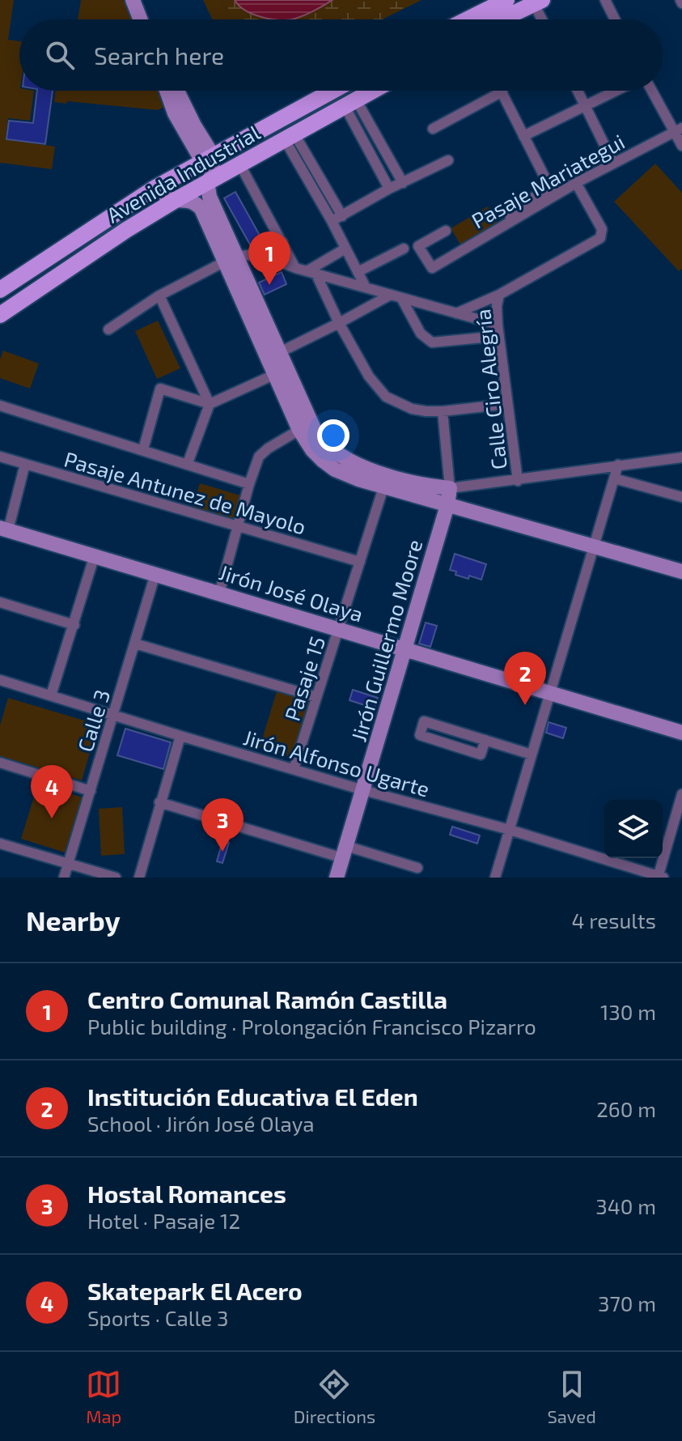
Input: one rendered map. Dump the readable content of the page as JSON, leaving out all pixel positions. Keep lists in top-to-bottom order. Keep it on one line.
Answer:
{"streets":{"main road":["Avenida Industrial","Jirón José Olaya","Jirón Guillermo Moore"],"street":["Pasaje Mariategui","Calle Ciro Alegría","Pasaje Antunez de Mayolo","Pasaje 15","Calle 3","Jirón Alfonso Ugarte"]},"crossings":[["Pasaje Antunez de Mayolo","Pasaje 15"],["Jirón José Olaya","Jirón Guillermo Moore"],["Jirón José Olaya","Pasaje 15"],["Jirón José Olaya","Calle 3"],["Jirón Guillermo Moore","Jirón Alfonso Ugarte"],["Pasaje 15","Jirón Alfonso Ugarte"],["Calle 3","Jirón Alfonso Ugarte"]],"page":{"search":"Search here","pins":["1","2","4","3"],"heading":["Nearby","4 results"],"list":[{"mark":"1","name":"Centro Comunal Ramón Castilla","note":"Public building · Prolongación Francisco Pizarro","value":"130 m"},{"mark":"2","name":"Institución Educativa El Eden","note":"School · Jirón José Olaya","value":"260 m"},{"mark":"3","name":"Hostal Romances","note":"Hotel · Pasaje 12","value":"340 m"},{"mark":"4","name":"Skatepark El Acero","note":"Sports · Calle 3","value":"370 m"}],"nav":["Map","Directions","Saved"]}}
